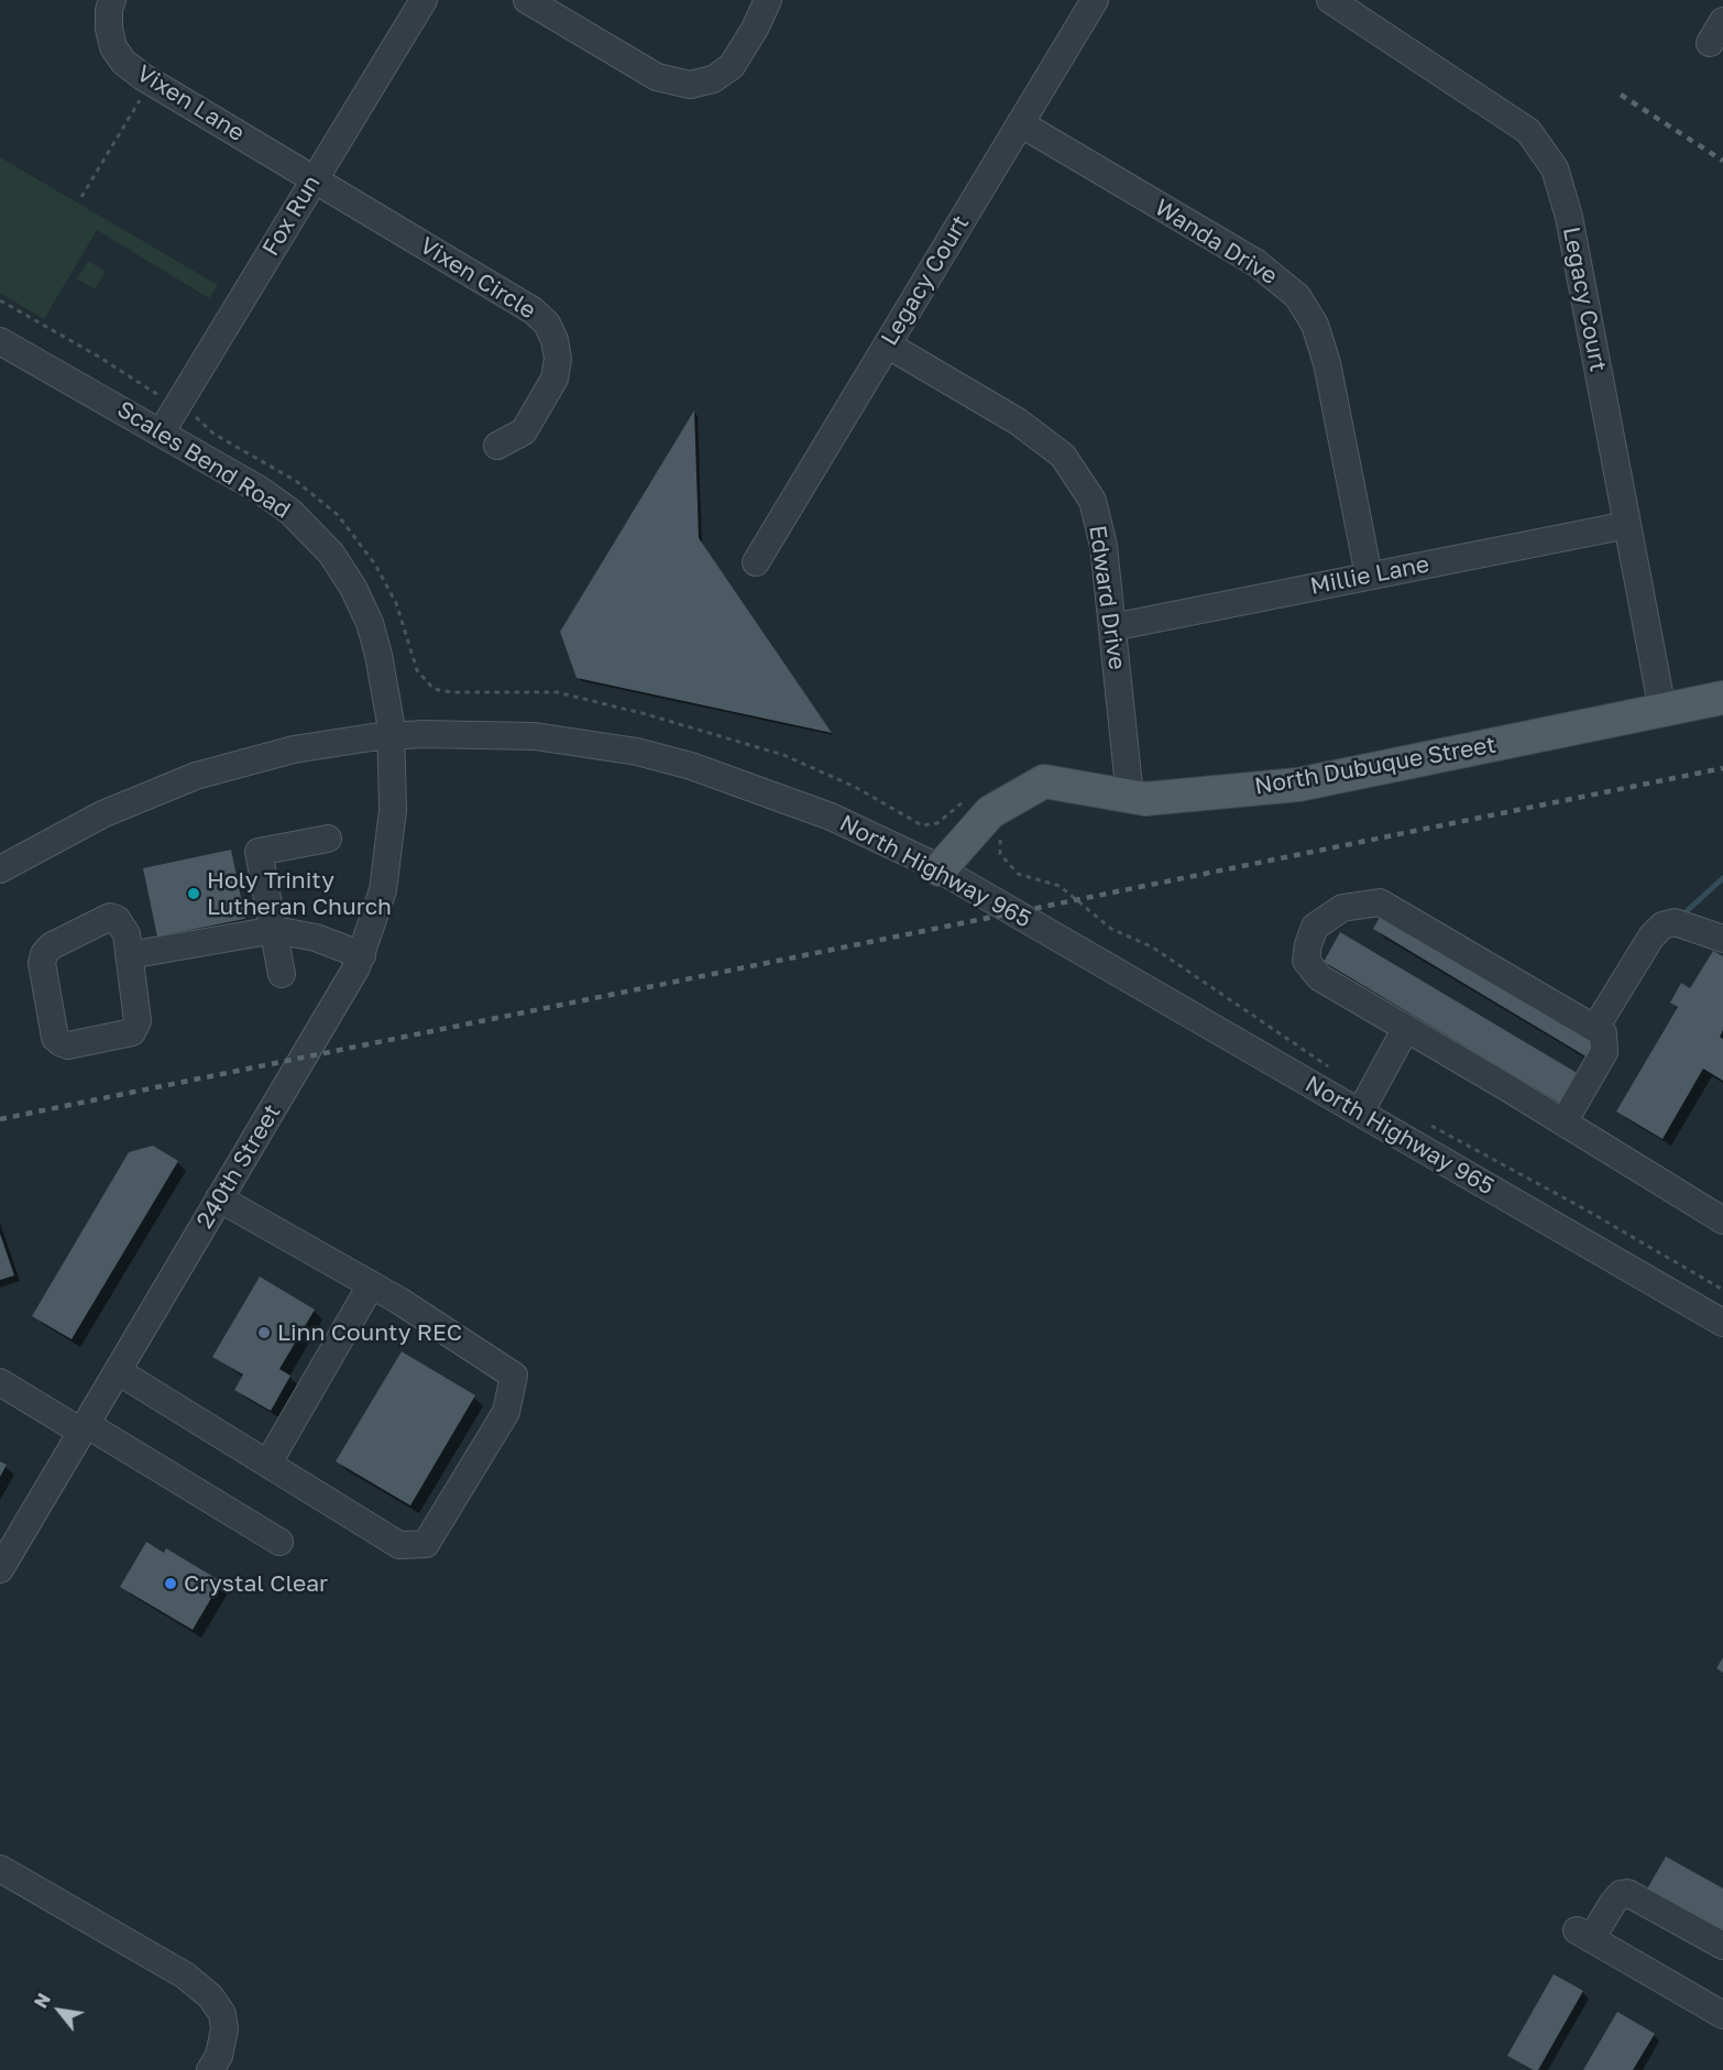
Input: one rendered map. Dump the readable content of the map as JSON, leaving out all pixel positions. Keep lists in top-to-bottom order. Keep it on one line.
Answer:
{"streets":{"main road":["North Dubuque Street"],"street":["Vixen Lane","Fox Run","Wanda Drive","Vixen Circle","Legacy Court","Scales Bend Road","Millie Lane","Edward Drive","North Highway 965","240th Street"]},"crossings":[["Vixen Lane","Fox Run"],["Vixen Lane","Vixen Circle"],["Fox Run","Vixen Circle"],["Fox Run","Scales Bend Road"],["Wanda Drive","Legacy Court"],["Wanda Drive","Millie Lane"],["Legacy Court","Millie Lane"],["Legacy Court","Edward Drive"],["Legacy Court","North Dubuque Street"],["Scales Bend Road","North Highway 965"],["Scales Bend Road","240th Street"],["Millie Lane","Edward Drive"],["Edward Drive","North Dubuque Street"],["North Dubuque Street","North Highway 965"],["North Highway 965","240th Street"]],"places":["Holy Trinity Lutheran Church","Linn County REC","Crystal Clear"],"north":"top left"}
